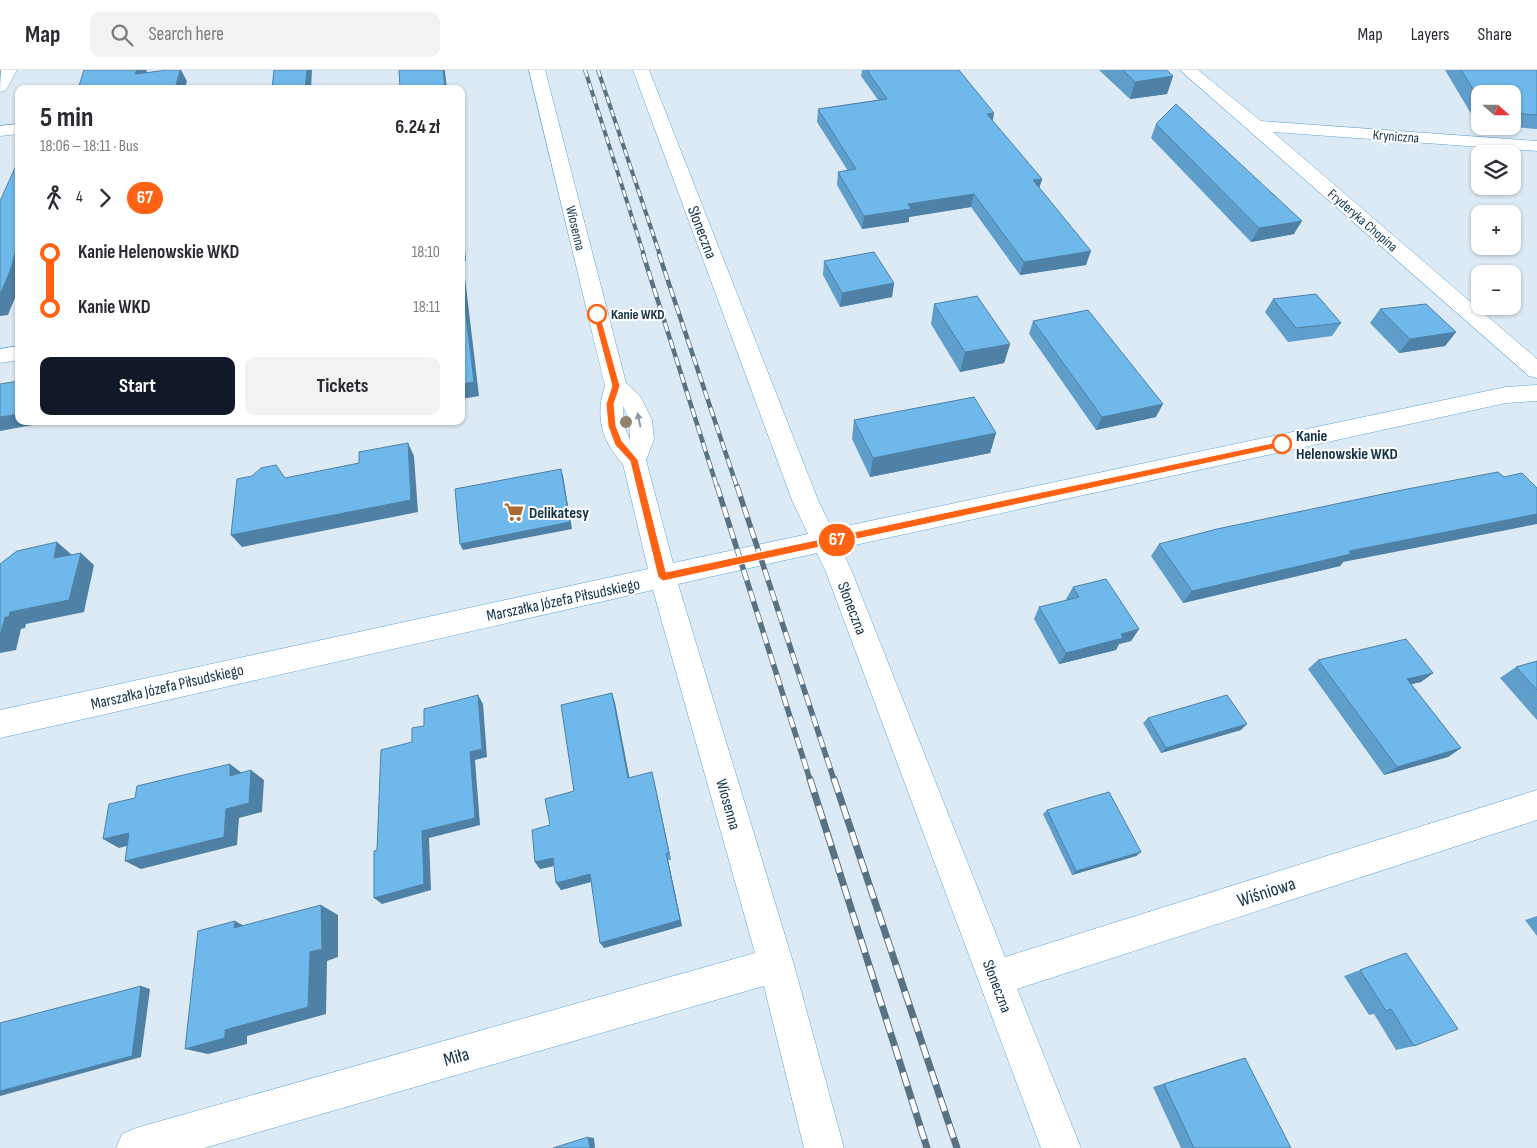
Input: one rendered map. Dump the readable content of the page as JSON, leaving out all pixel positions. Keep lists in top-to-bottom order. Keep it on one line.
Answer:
{"streets":{"street":["Kryniczna","Fryderyka Chopina","Wiosenna","Słoneczna","Marszałka Józefa Piłsudskiego","Wiśniowa","Miła"]},"crossings":[["Kryniczna","Fryderyka Chopina"],["Wiosenna","Marszałka Józefa Piłsudskiego"],["Wiosenna","Miła"],["Słoneczna","Marszałka Józefa Piłsudskiego"],["Słoneczna","Wiśniowa"]],"places":{"other":["Kanie WKD","Kanie Helenowskie WKD"],"supermarket":["Delikatesy"]},"lines":["bus line 67"],"north":"right","page":{"header":"Map","search":"Search here","nav":["Map","Layers","Share"],"on_map":"67","map_buttons":["+","−"],"heading":["5 min","18:06 – 18:11 · Bus","6.24 zł"],"legs":["4","67"],"list":[{"name":"Kanie Helenowskie WKD","value":"18:10"},{"name":"Kanie WKD","value":"18:11"}],"buttons":["Start","Tickets"]}}
